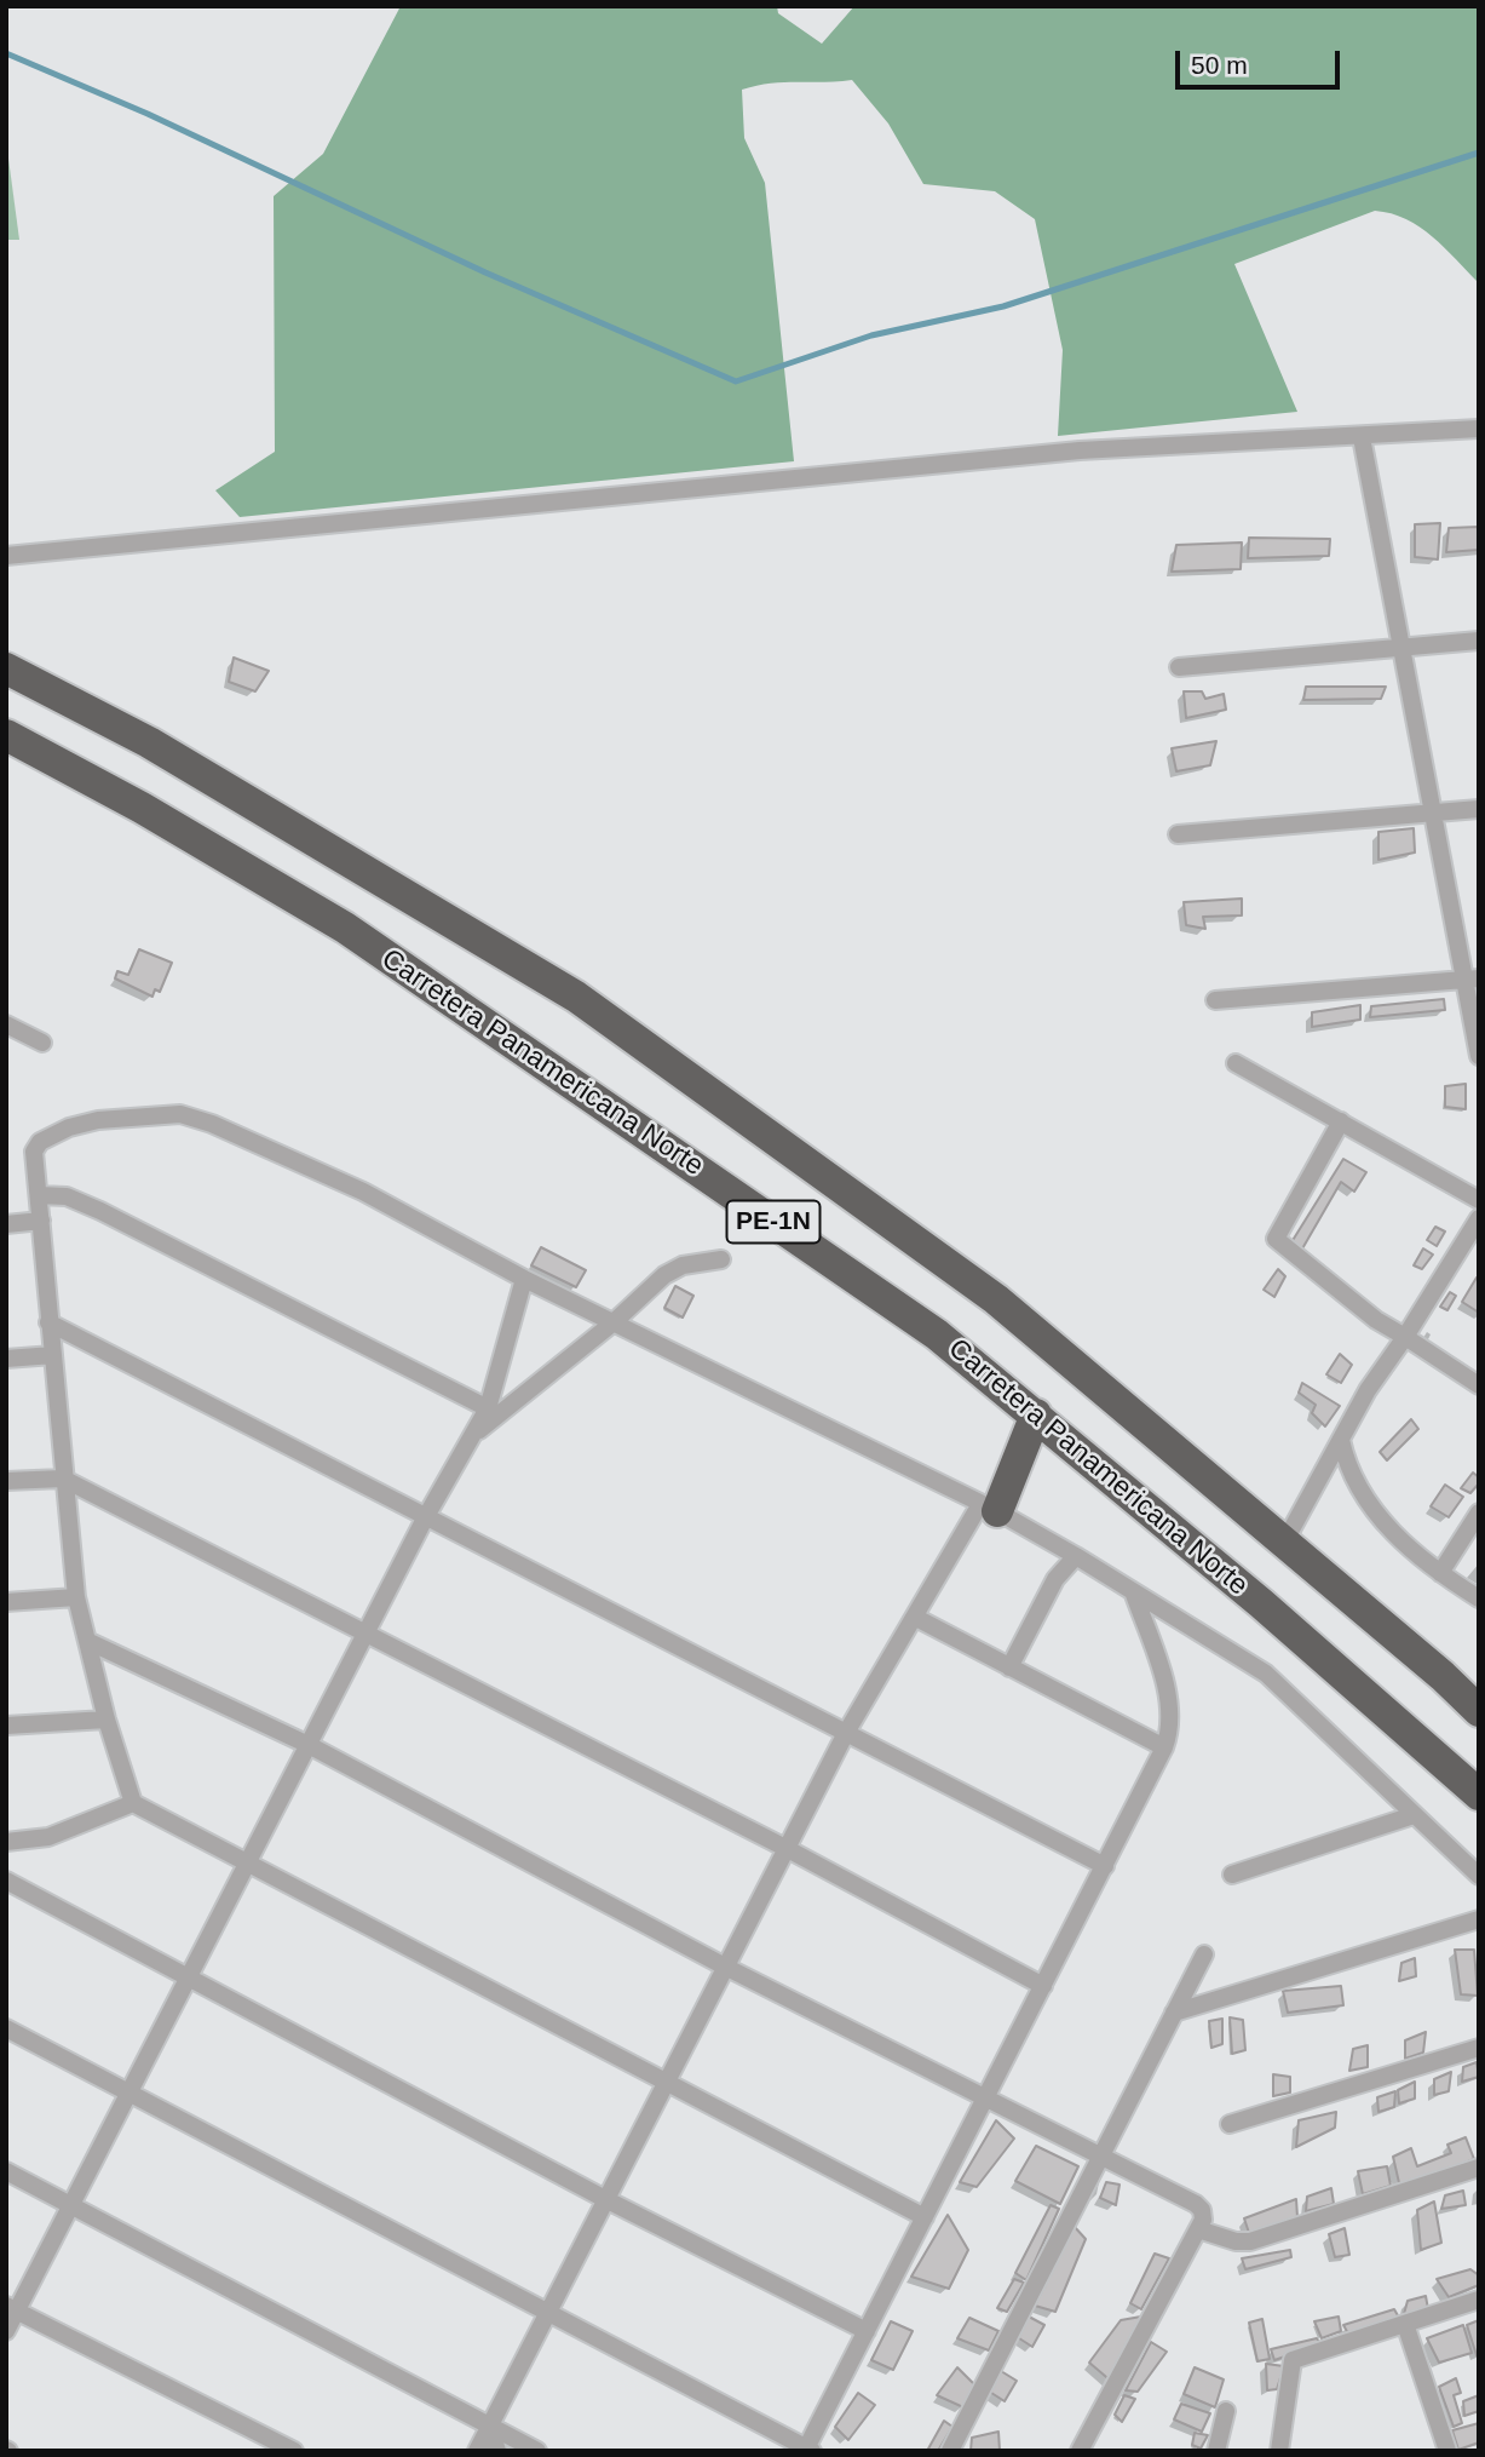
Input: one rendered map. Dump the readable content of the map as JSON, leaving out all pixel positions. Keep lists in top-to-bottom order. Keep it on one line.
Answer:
{"streets":{"highway":["Carretera Panamericana Norte","PE-1N"]},"scale_bar":"50 m"}
